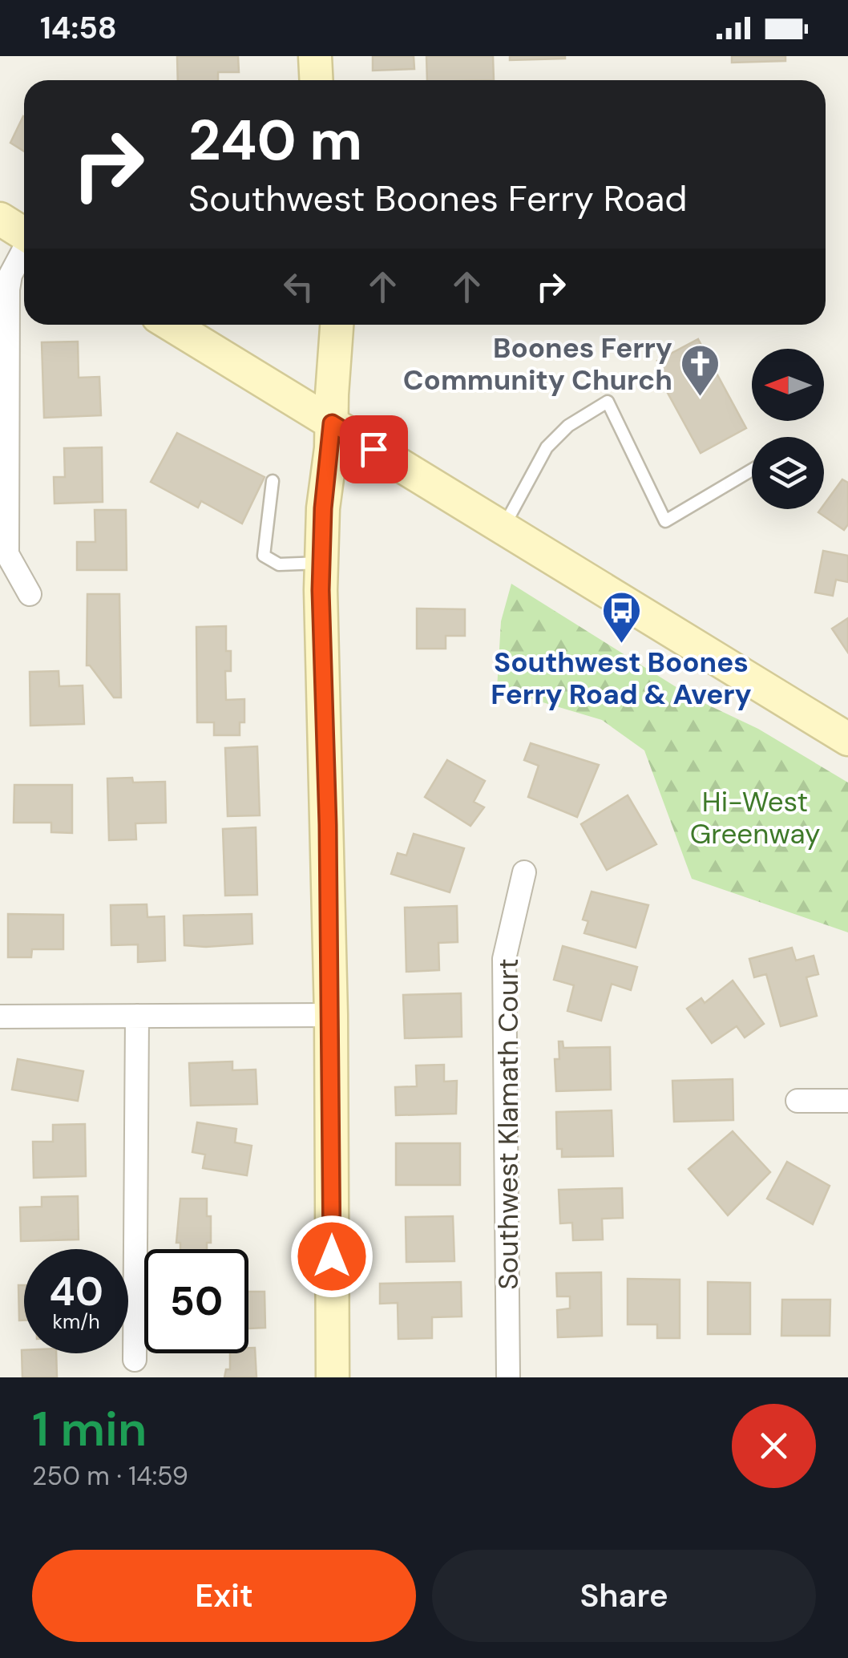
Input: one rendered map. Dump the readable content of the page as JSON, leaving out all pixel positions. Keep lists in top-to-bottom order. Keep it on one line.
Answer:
{"streets":{"street":["Southwest Klamath Court"]},"parks":["Hi-West Greenway"],"places":{"church":["Boones Ferry Community Church"],"bus stop":["Southwest Boones Ferry Road & Avery"]},"north":"left","page":{"status":"14:58","turn":["240 m","Southwest Boones Ferry Road"],"speed":"40 km/h","limit":"50","heading":["1 min","250 m · 14:59"],"buttons":["Exit","Share"]}}
